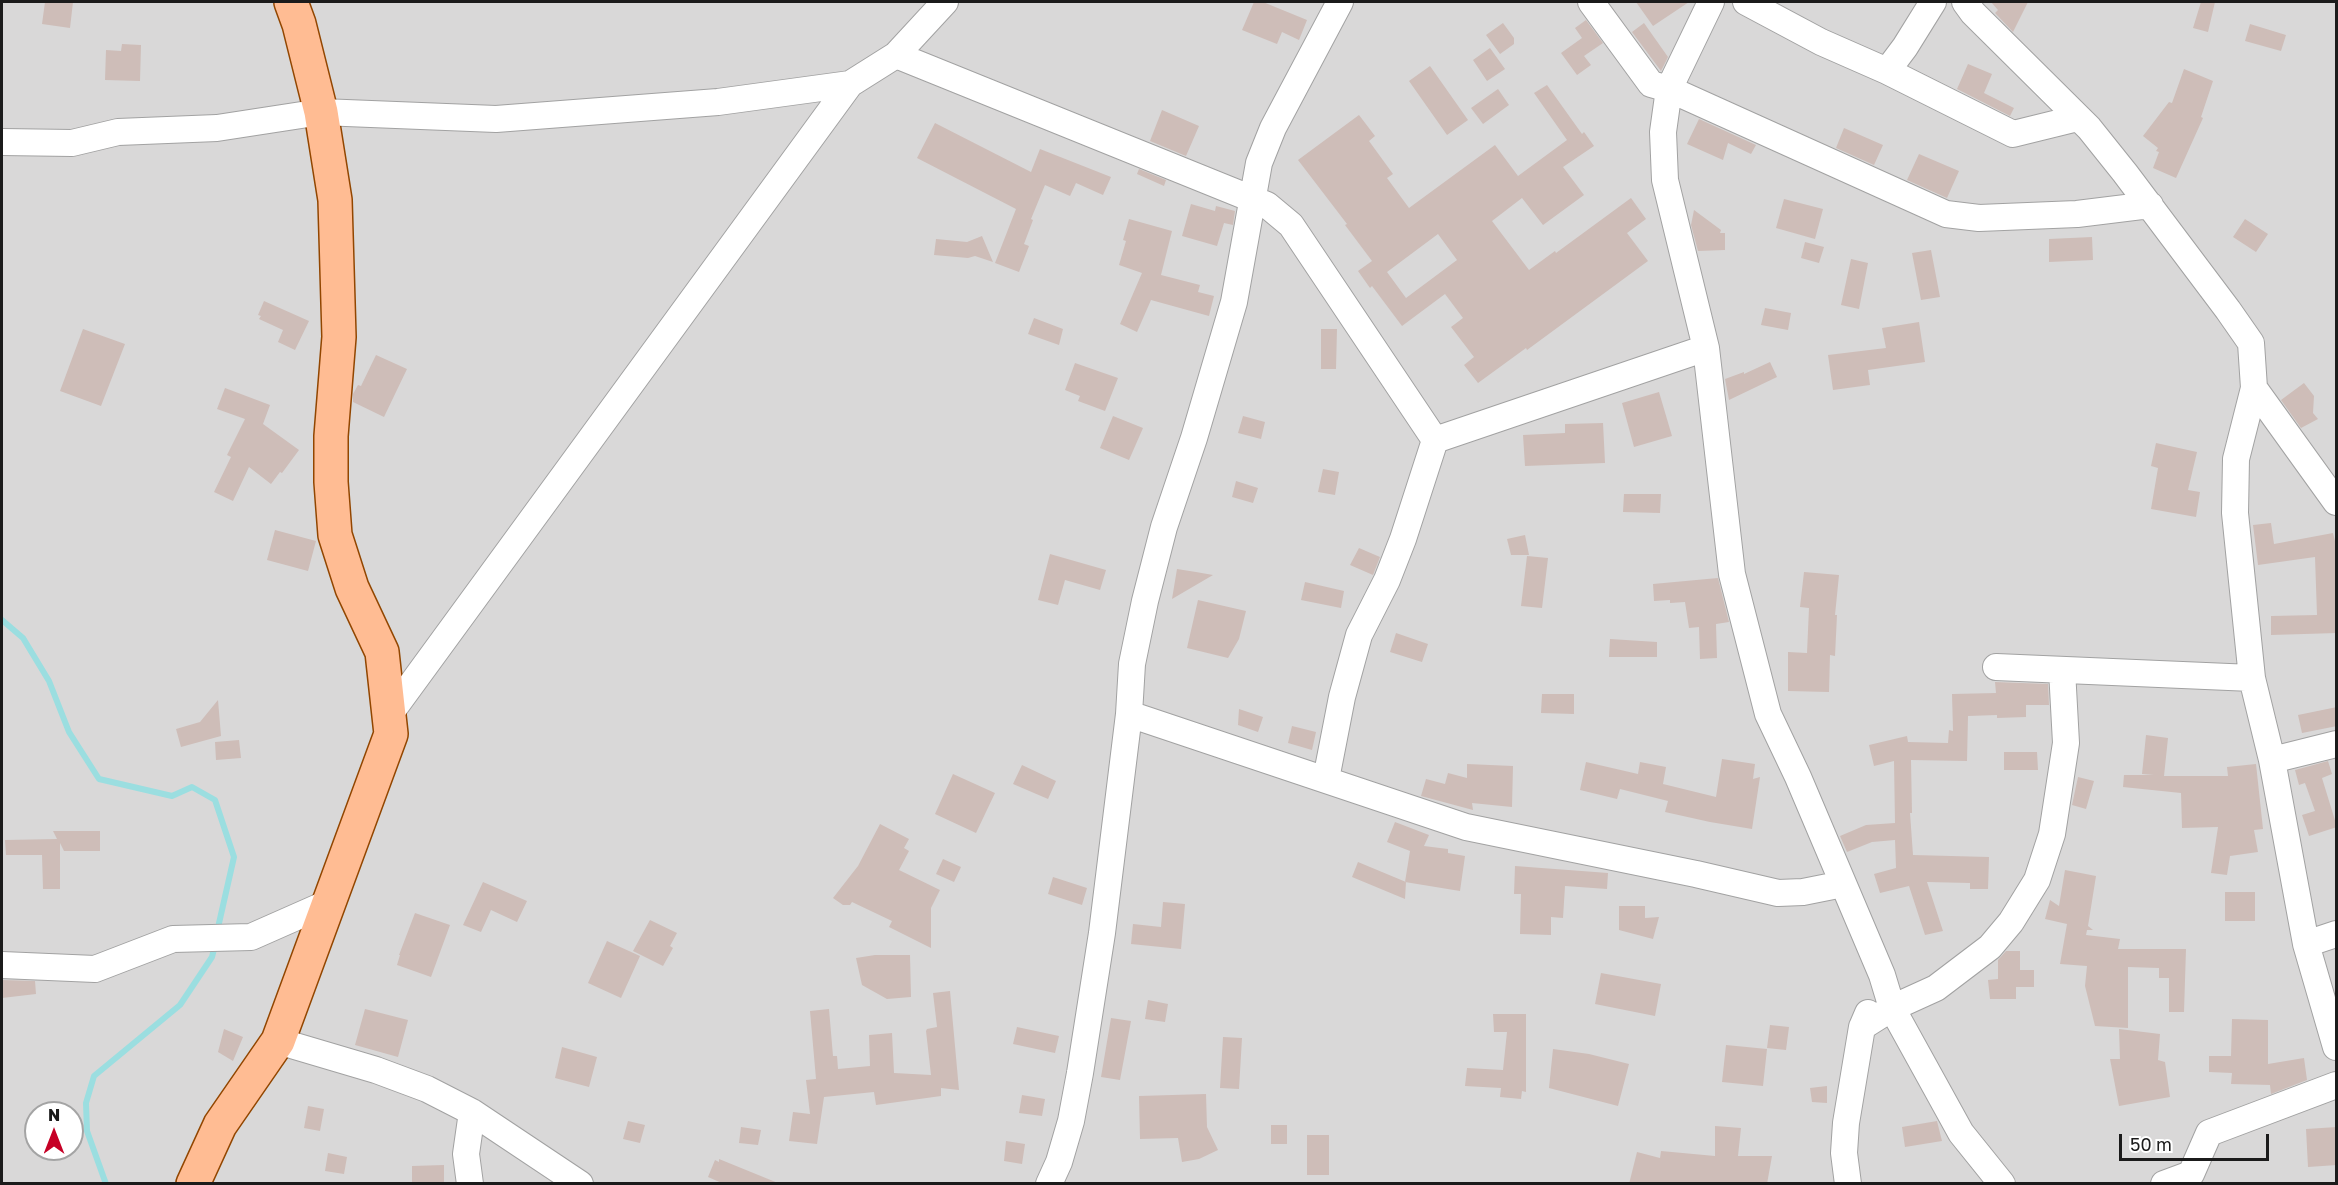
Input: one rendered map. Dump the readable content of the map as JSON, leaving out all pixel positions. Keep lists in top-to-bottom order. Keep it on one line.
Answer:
{"scale_bar":"50 m","north":"top"}
